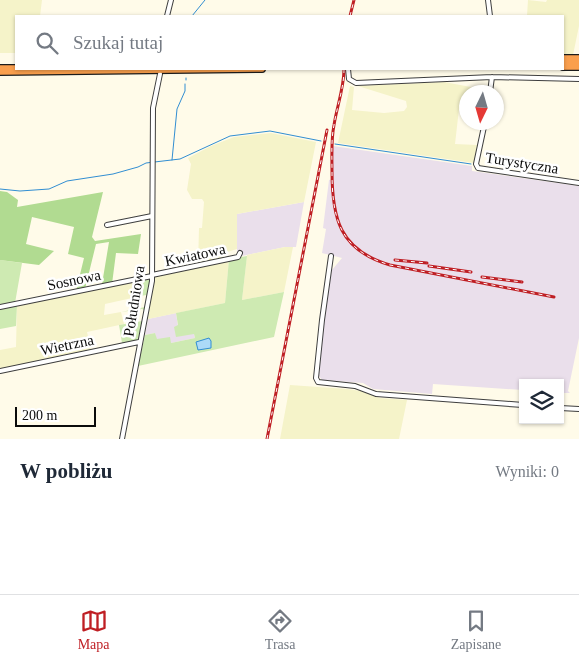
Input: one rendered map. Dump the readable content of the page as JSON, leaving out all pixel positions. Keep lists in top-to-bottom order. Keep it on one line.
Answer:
{"streets":{"street":["Turystyczna","Kwiatowa","Sosnowa","Południowa","Wietrzna"]},"crossings":[["Kwiatowa","Sosnowa"],["Kwiatowa","Południowa"],["Sosnowa","Południowa"],["Południowa","Wietrzna"]],"scale_bar":"200 m","north":"bottom","page":{"search":"Szukaj tutaj","scale":"200 m","heading":["W pobliżu","Wyniki: 0"],"nav":["Mapa","Trasa","Zapisane"]}}
